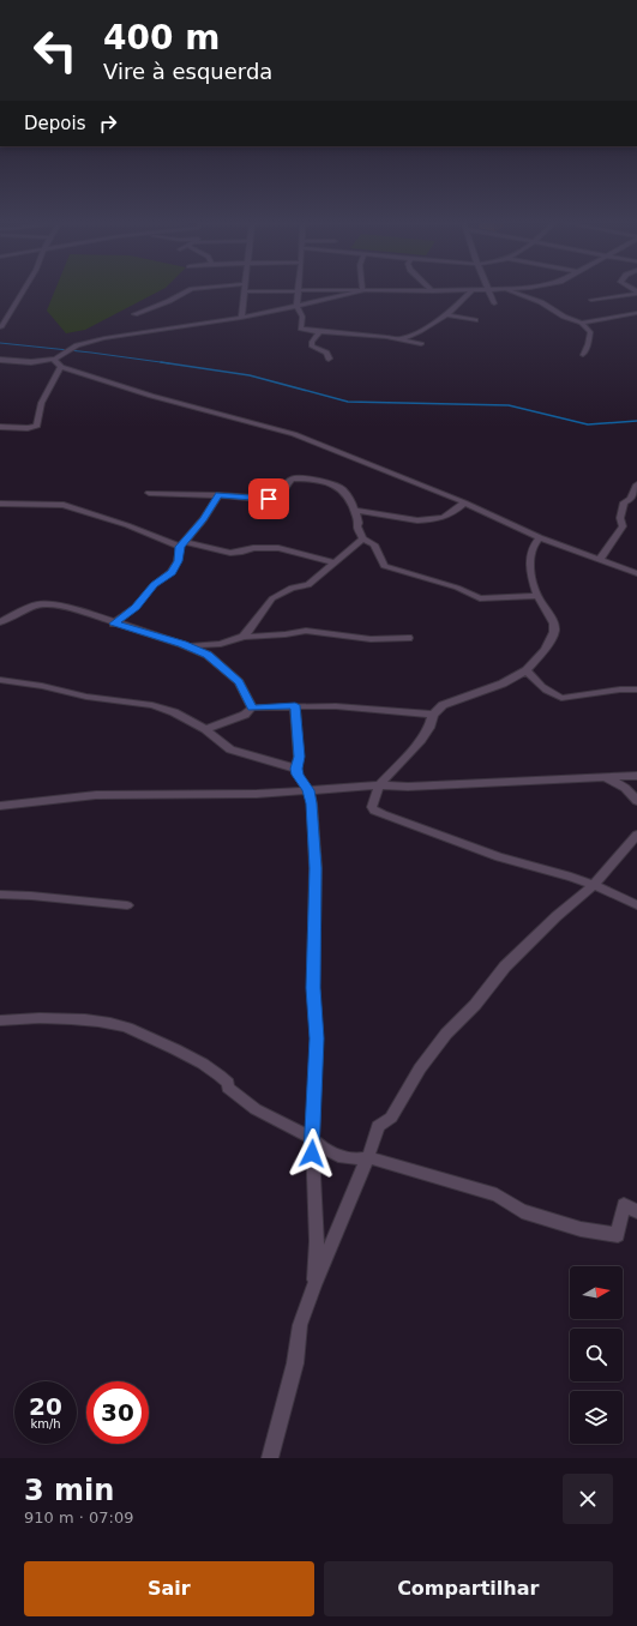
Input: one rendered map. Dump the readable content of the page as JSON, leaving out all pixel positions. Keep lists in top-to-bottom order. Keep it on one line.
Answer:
{"north":"right","page":{"turn":["400 m","Vire à esquerda"],"then":"Depois","speed":"20 km/h","limit":"30","heading":["3 min","910 m · 07:09"],"buttons":["Sair","Compartilhar"]}}
